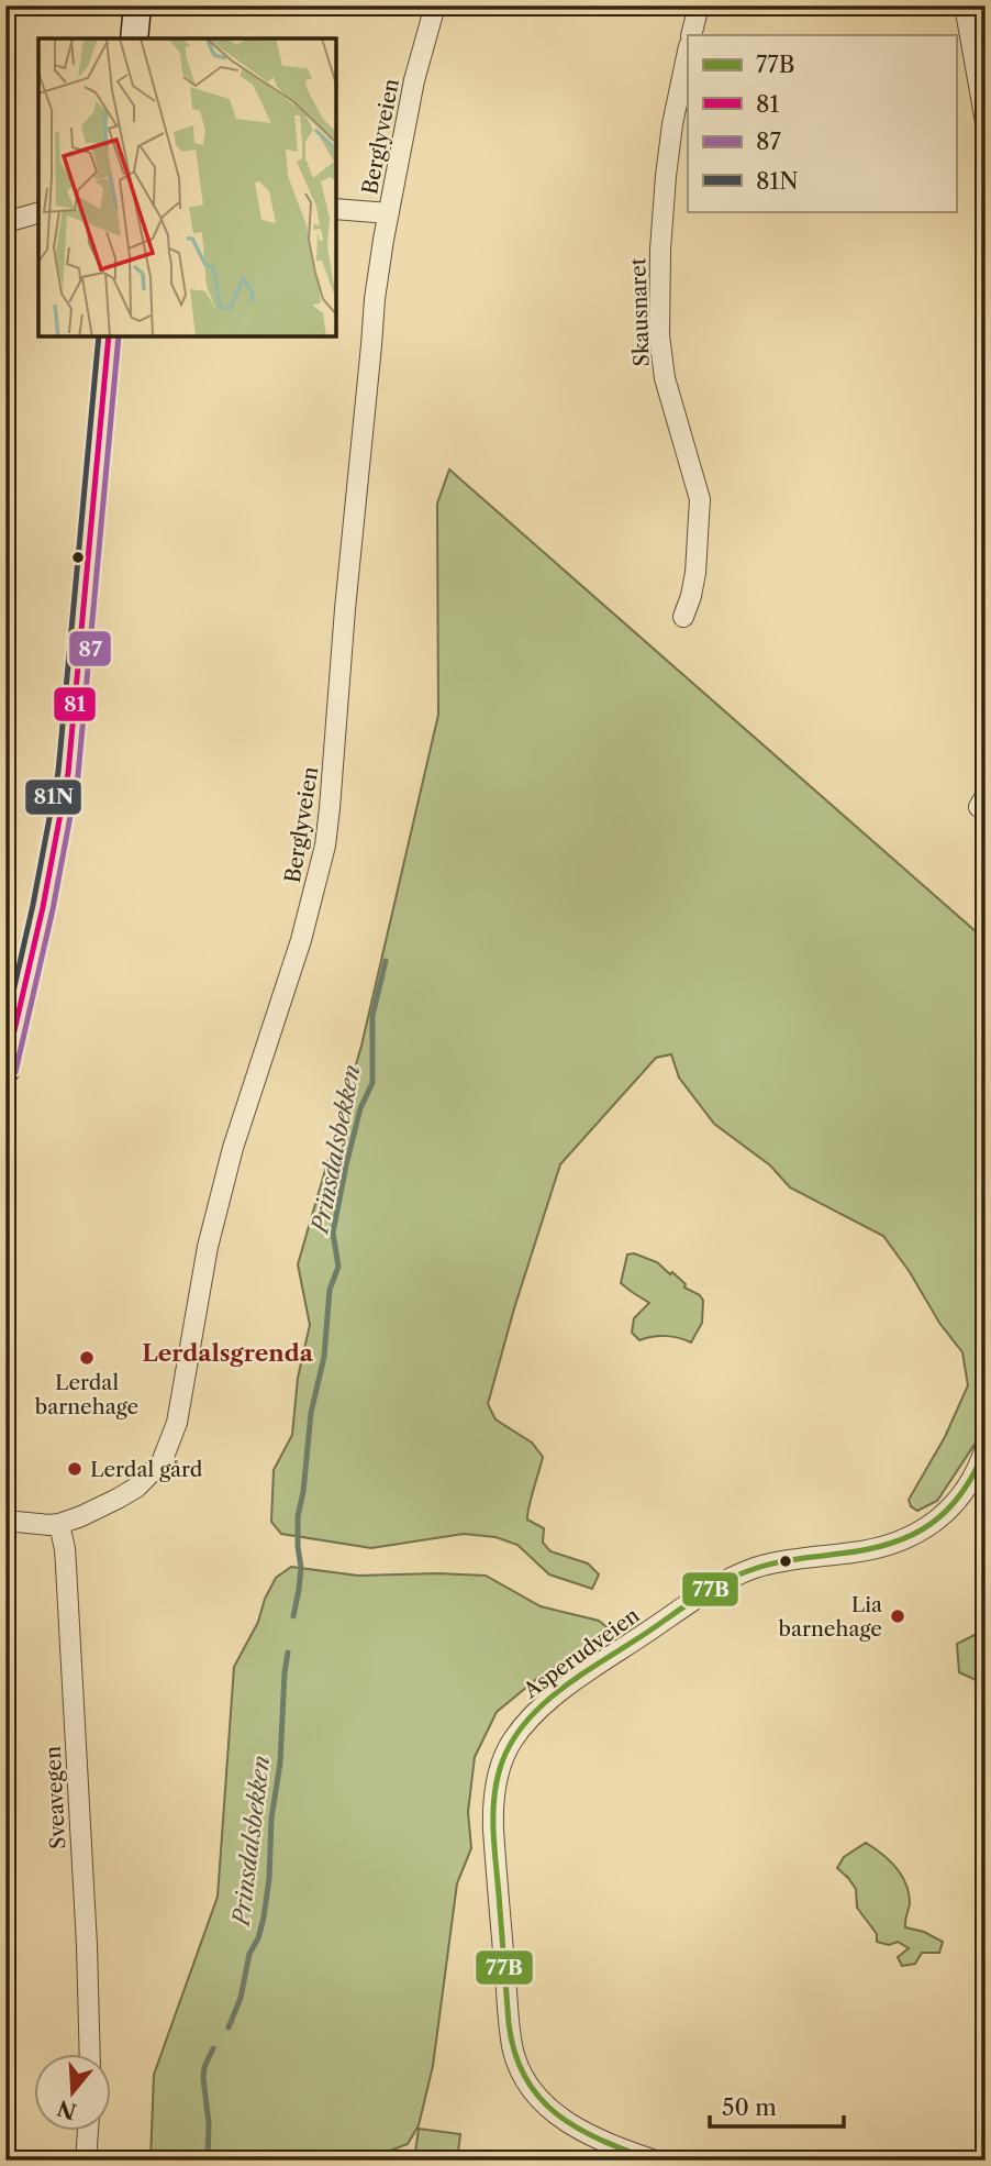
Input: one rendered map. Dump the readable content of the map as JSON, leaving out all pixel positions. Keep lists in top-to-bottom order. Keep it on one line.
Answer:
{"streets":{"street":["Berglyveien","Skausnaret","Asperudveien","Sveavegen"]},"crossings":[["Berglyveien","Sveavegen"]],"districts":["Lerdalsgrenda"],"water":["Prinsdalsbekken"],"places":["Lerdal barnehage","Lerdal gård","Lia barnehage"],"lines":["transit line 81","transit line 87","transit line 81N","transit line 77B"],"legend":["77B","81","87","81N"],"scale_bar":"50 m","north":"bottom"}
